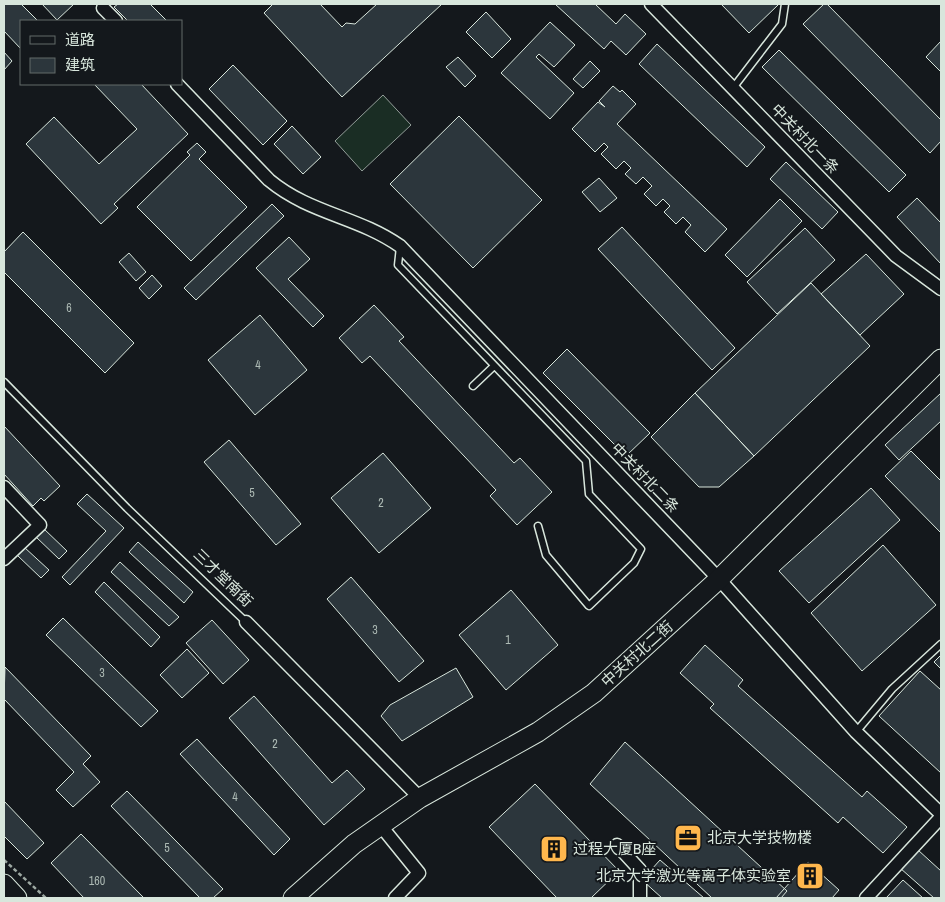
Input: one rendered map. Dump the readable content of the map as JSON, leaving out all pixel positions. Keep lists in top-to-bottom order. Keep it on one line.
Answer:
{"streets":{"street":["中关村北一条","中关村北二条","三才堂南街","中关村北二街"]},"crossings":[["中关村北二条","中关村北二街"],["三才堂南街","中关村北二街"]],"places":{"office":["北京大学技物楼"],"building":["过程大厦B座","北京大学激光等离子体实验室"]},"house_numbers":["6","4","5","2","3","1","3","2","4","5","160"],"legend":["道路","建筑"]}
